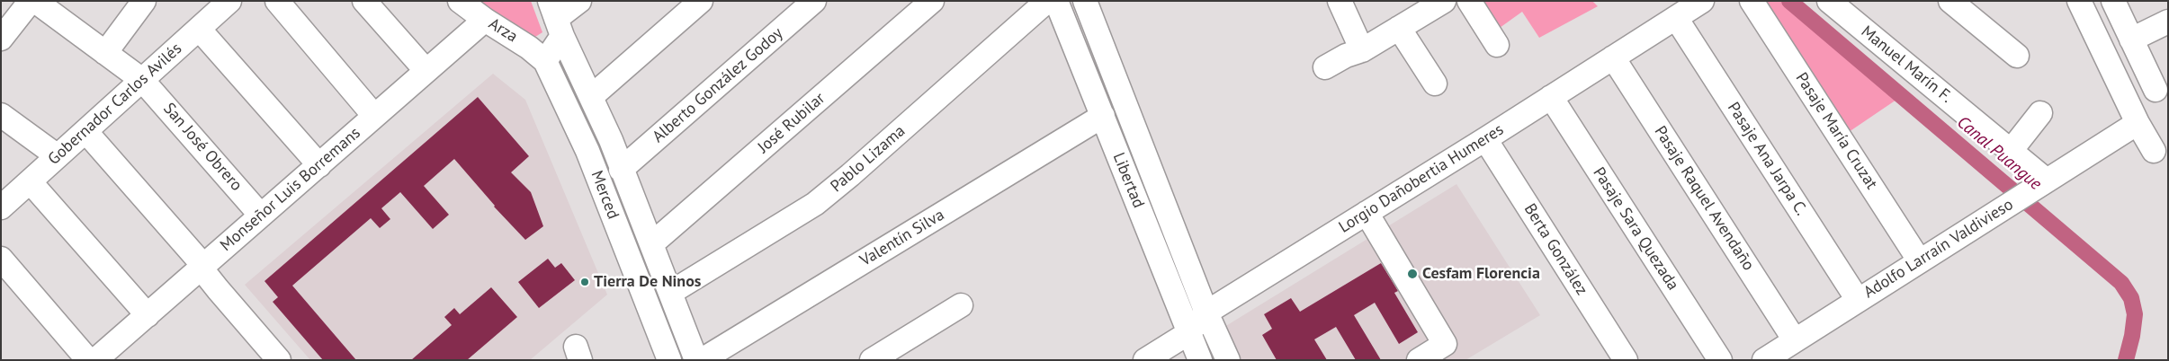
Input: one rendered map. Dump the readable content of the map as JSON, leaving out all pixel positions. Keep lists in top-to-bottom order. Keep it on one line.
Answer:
{"streets":{"street":["Arza","Manuel Marín F.","Alberto González Godoy","Gobernador Carlos Avilés","José Rubilar","Pasaje María Cruzat","San José Obrero","Pablo Lizama","Pasaje Ana Jarpa C.","Lorgio Dañobertia Humeres","Libertad","Monseñor Luis Borremans","Merced","Pasaje Raquel Avendaño","Pasaje Sara Quezada","Valentín Silva","Adolfo Larraín Valdivieso","Berta González"]},"crossings":[["Arza","Monseñor Luis Borremans"],["Arza","Merced"],["Manuel Marín F.","Adolfo Larraín Valdivieso"],["Alberto González Godoy","Merced"],["Gobernador Carlos Avilés","San José Obrero"],["José Rubilar","Merced"],["Pasaje María Cruzat","Adolfo Larraín Valdivieso"],["San José Obrero","Monseñor Luis Borremans"],["Pablo Lizama","Merced"],["Pasaje Ana Jarpa C.","Lorgio Dañobertia Humeres"],["Pasaje Ana Jarpa C.","Adolfo Larraín Valdivieso"],["Lorgio Dañobertia Humeres","Libertad"],["Lorgio Dañobertia Humeres","Pasaje Raquel Avendaño"],["Lorgio Dañobertia Humeres","Pasaje Sara Quezada"],["Lorgio Dañobertia Humeres","Berta González"],["Libertad","Valentín Silva"],["Pasaje Raquel Avendaño","Adolfo Larraín Valdivieso"]],"water":["Canal Puangue"],"places":["Cesfam Florencia","Tierra De Ninos"]}
